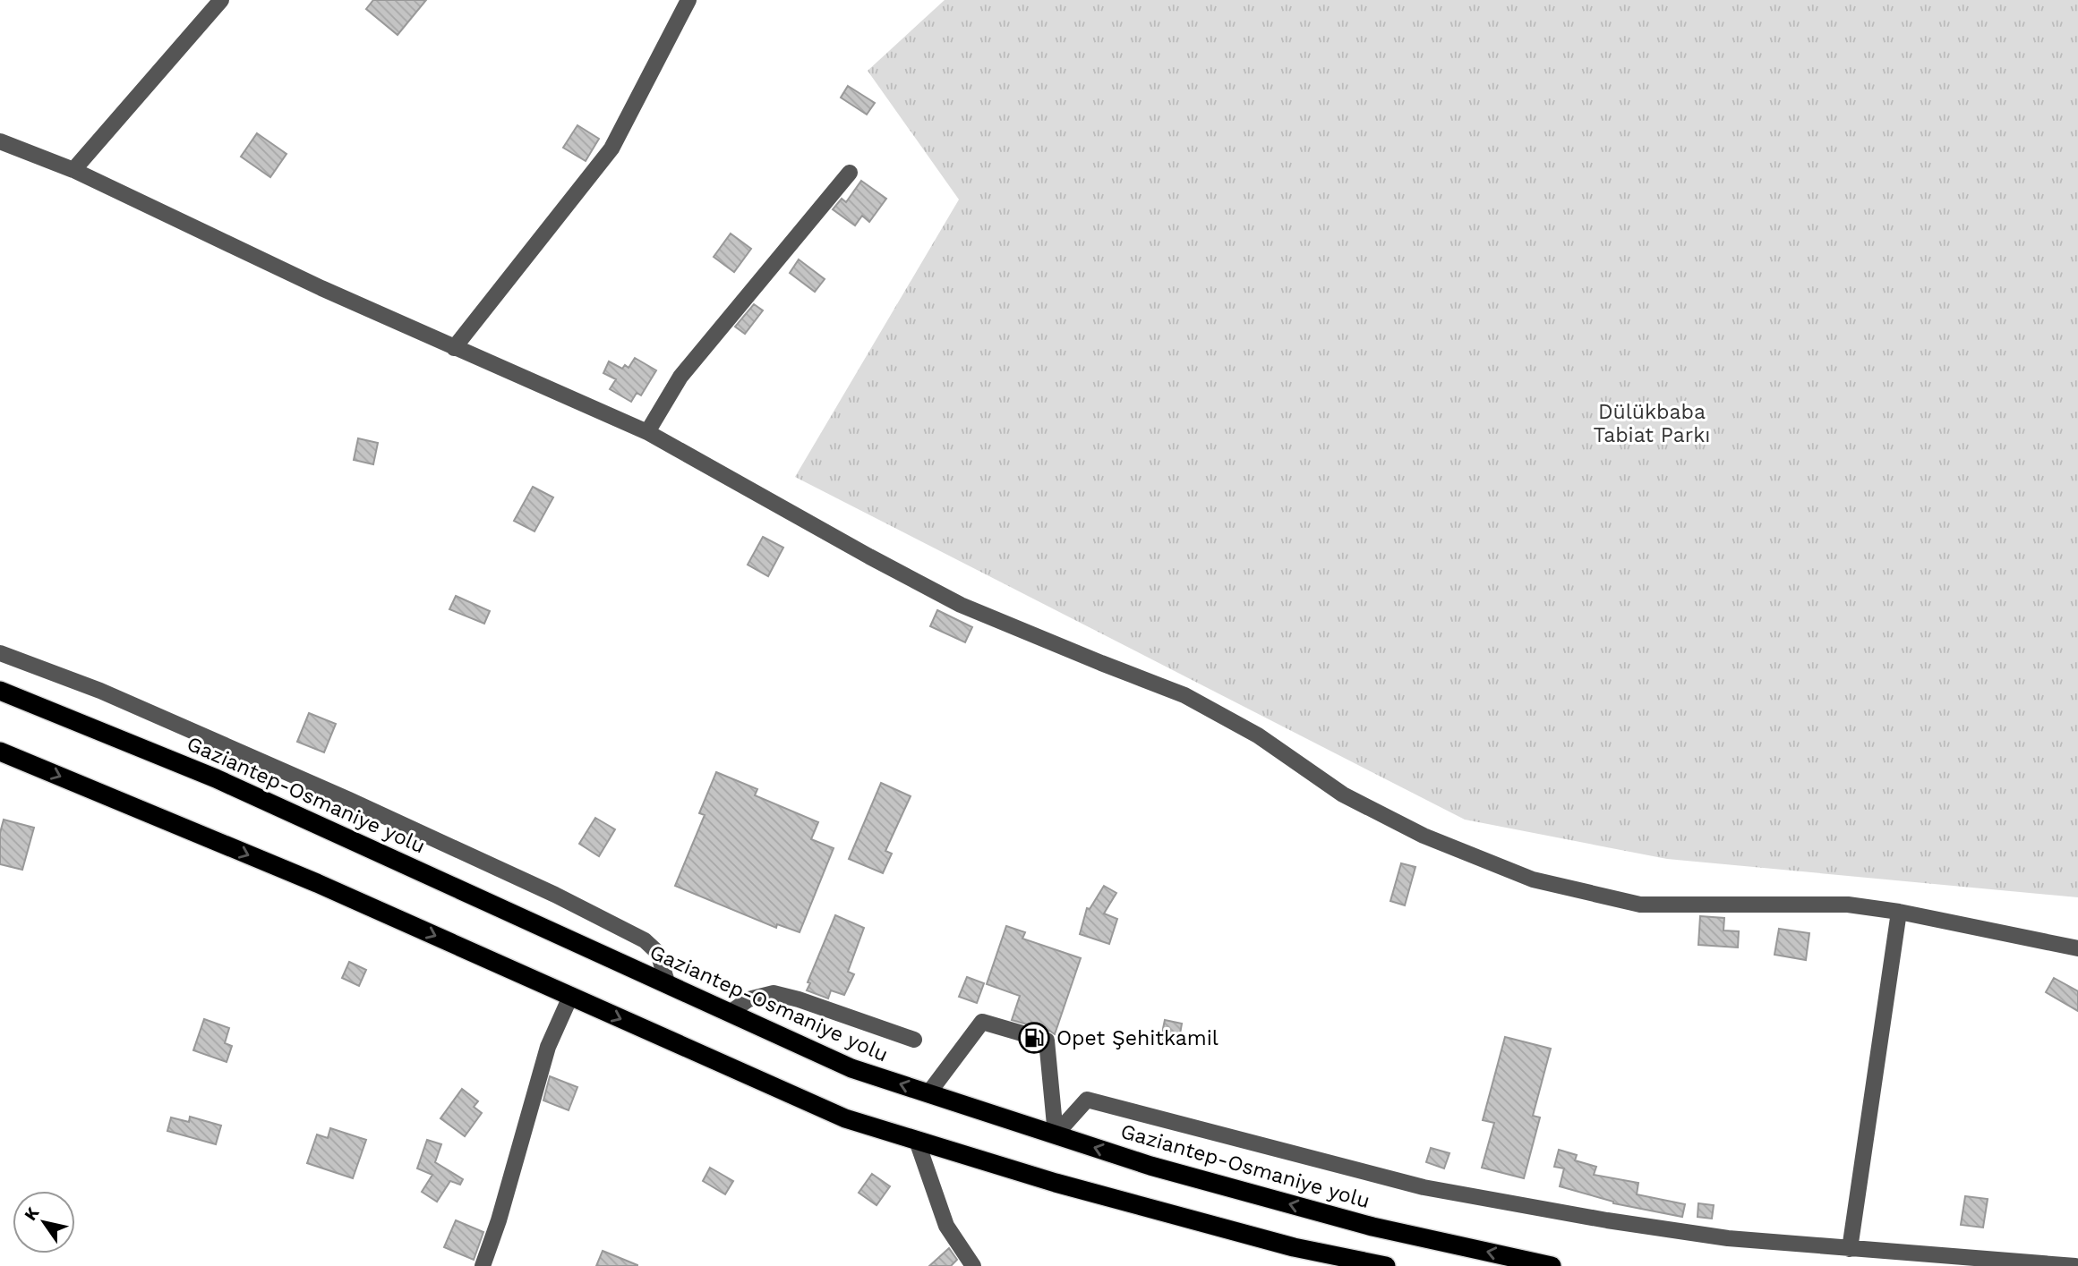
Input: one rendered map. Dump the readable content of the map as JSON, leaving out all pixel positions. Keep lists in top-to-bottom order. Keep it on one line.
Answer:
{"streets":{"highway":["Gaziantep-Osmaniye yolu"]},"parks":["Dülükbaba Tabiat Parkı"],"places":{"fuel station":["Opet Şehitkamil"]},"north":"top left"}
